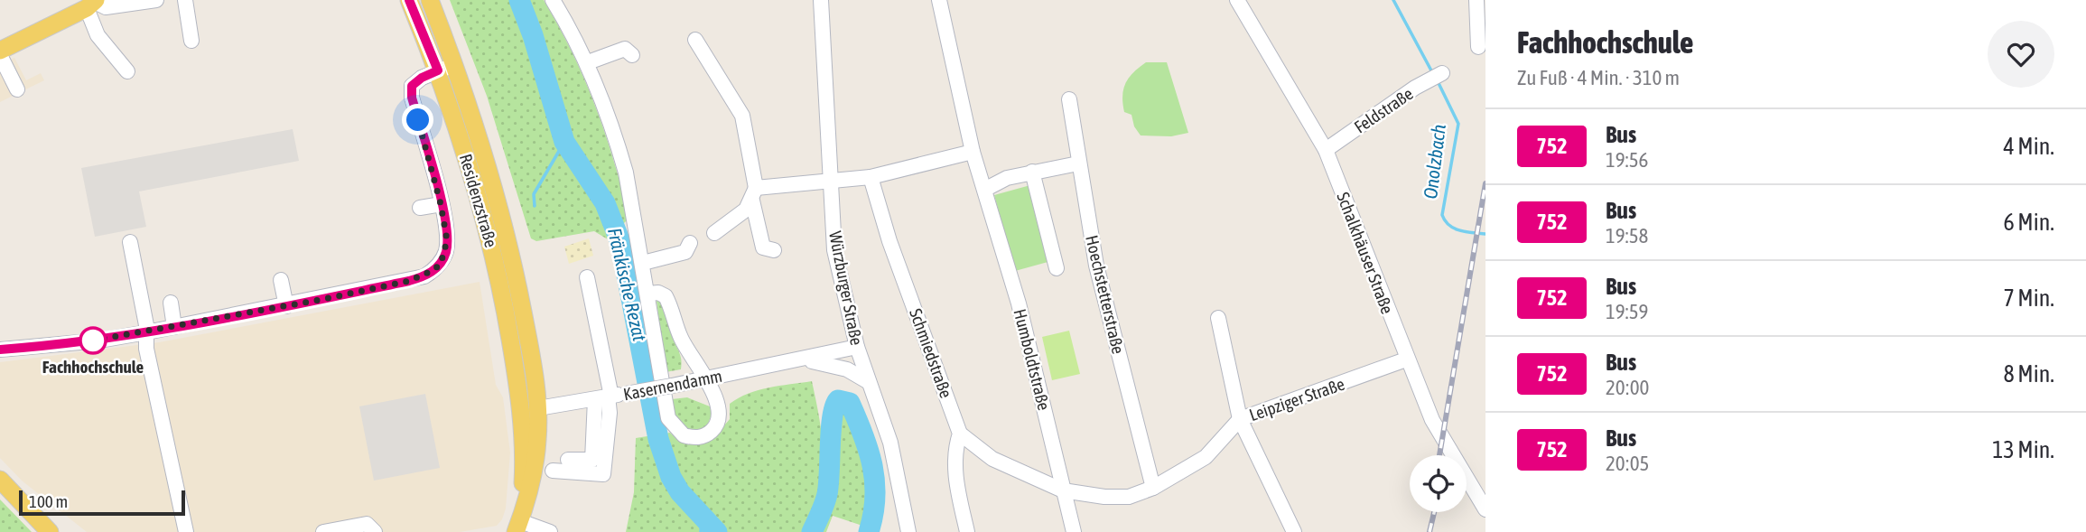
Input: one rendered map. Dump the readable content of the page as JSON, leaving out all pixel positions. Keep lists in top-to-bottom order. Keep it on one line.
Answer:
{"streets":{"main road":["Residenzstraße"],"street":["Feldstraße","Schalkhäuser Straße","Würzburger Straße","Hoechstetterstraße","Schmiedstraße","Humboldtstraße","Kasernendamm","Leipziger Straße"]},"crossings":[["Feldstraße","Schalkhäuser Straße"],["Residenzstraße","Kasernendamm"],["Schalkhäuser Straße","Leipziger Straße"],["Würzburger Straße","Kasernendamm"],["Hoechstetterstraße","Leipziger Straße"],["Schmiedstraße","Leipziger Straße"],["Humboldtstraße","Leipziger Straße"]],"water":["Onolzbach","Fränkische Rezat"],"places":["Fachhochschule"],"lines":["bus line 752"],"scale_bar":"100 m","page":{"heading":["Fachhochschule","Zu Fuß · 4 Min. · 310 m"],"list":[{"mark":"752","name":"Bus","note":"19:56","value":"4 Min."},{"mark":"752","name":"Bus","note":"19:58","value":"6 Min."},{"mark":"752","name":"Bus","note":"19:59","value":"7 Min."},{"mark":"752","name":"Bus","note":"20:00","value":"8 Min."},{"mark":"752","name":"Bus","note":"20:05","value":"13 Min."}],"scale":"100 m"}}
